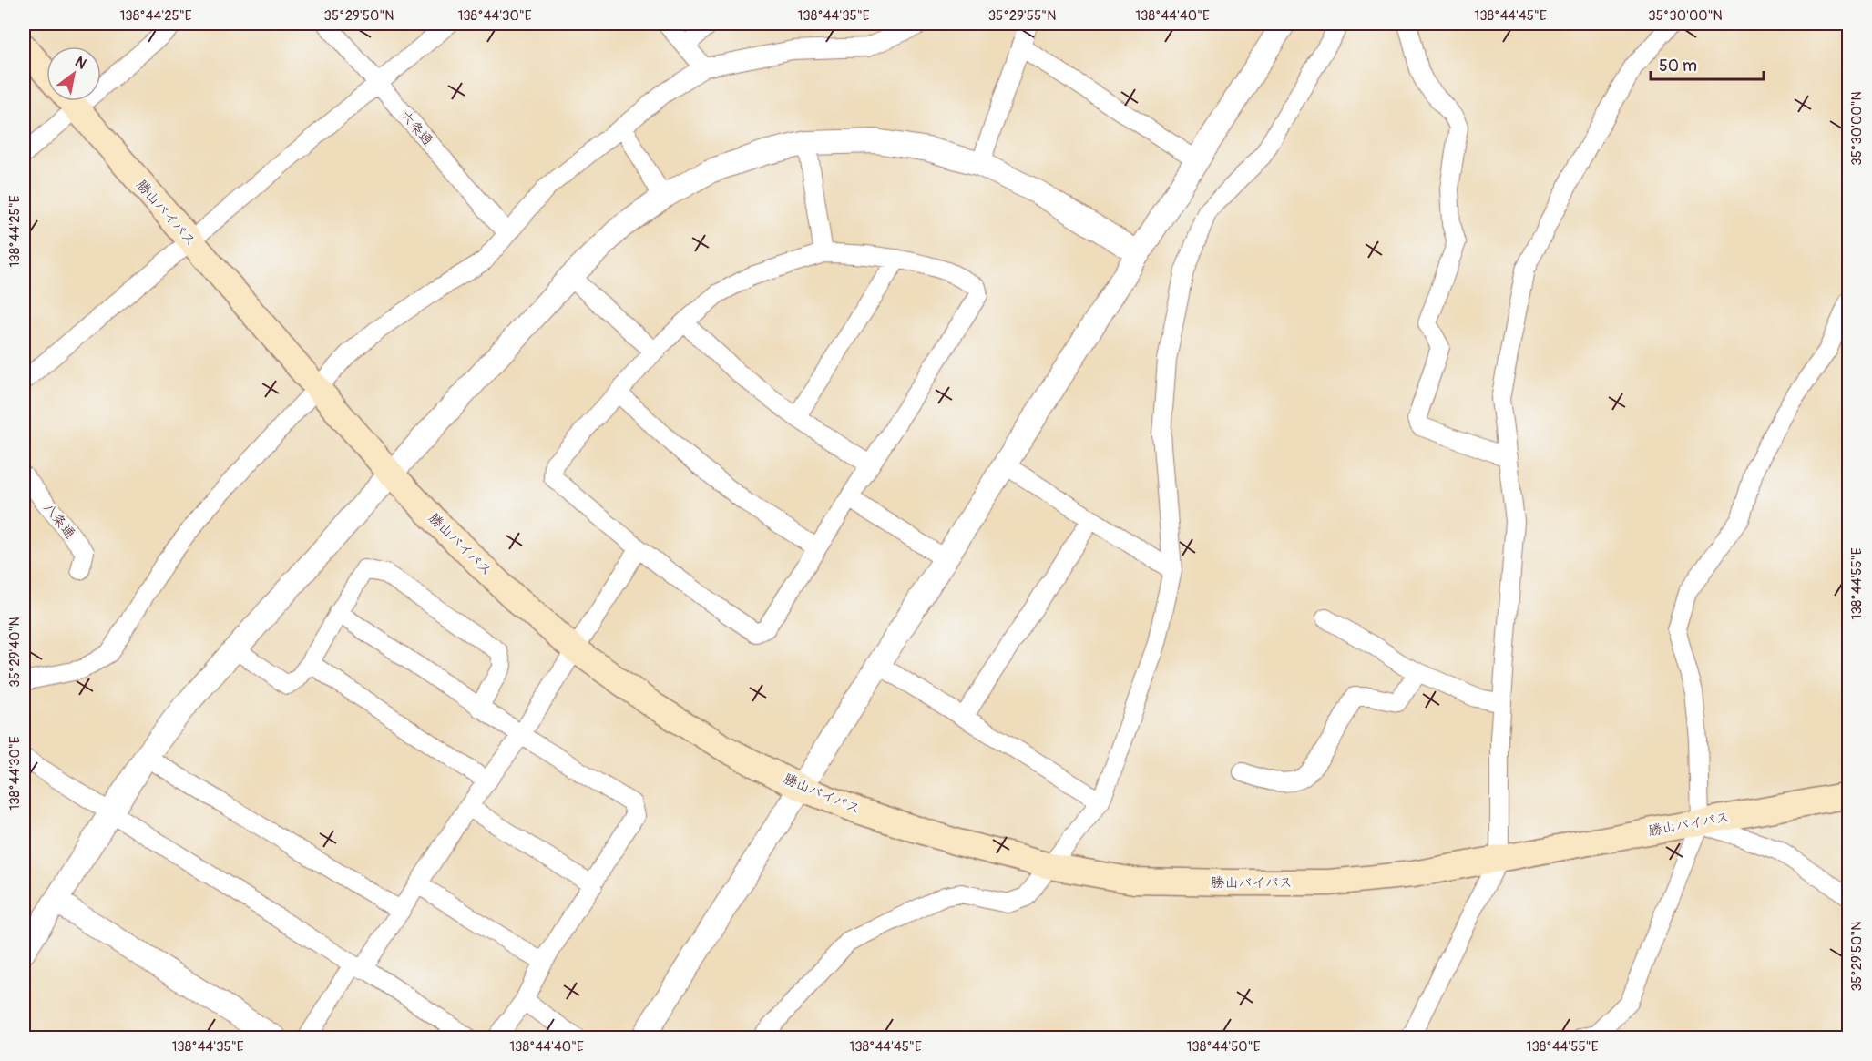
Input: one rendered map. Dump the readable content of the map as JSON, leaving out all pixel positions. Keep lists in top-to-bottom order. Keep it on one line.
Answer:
{"streets":{"main road":["勝山バイパス"],"street":["六条通","八条通"]},"scale_bar":"50 m","north":"top right","coordinates":["138°44'25\"E","35°29'50\"N","138°44'30\"E","138°44'35\"E","35°29'55\"N","138°44'40\"E","138°44'45\"E","35°30'00\"N","138°44'55\"E","35°29'40\"N","138°44'50\"E"]}
